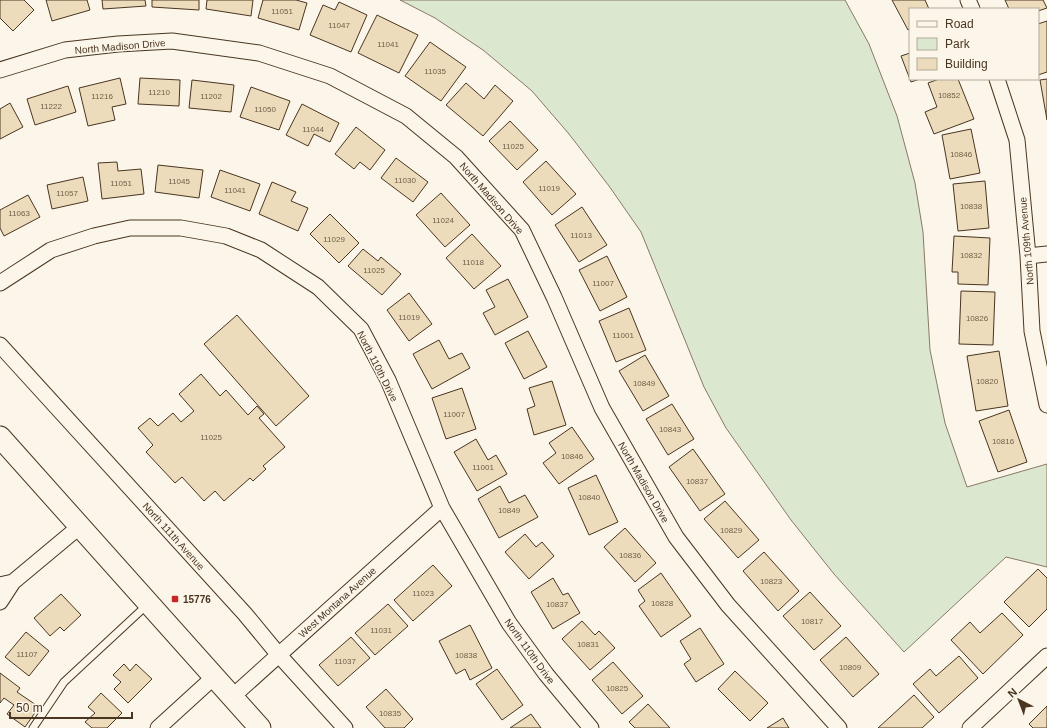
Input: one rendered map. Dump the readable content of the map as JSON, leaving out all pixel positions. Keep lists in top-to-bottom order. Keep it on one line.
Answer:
{"streets":{"street":["North Madison Drive","North 109th Avenue","North 110th Drive","North 111th Avenue","West Montana Avenue"]},"crossings":[["North 110th Drive","West Montana Avenue"],["North 111th Avenue","West Montana Avenue"]],"places":{"transit":["15776"]},"house_numbers":["11051","11047","11041","11035","11210","10852","11216","11202","11222","11050","11044","11025","10846","11030","11045","11051","11019","11041","11057","10838","11063","11024","11013","11029","10832","11018","11025","11007","11019","10826","11001","10820","10849","11007","10843","11025","10816","10846","11001","10837","10840","10849","10829","10836","10823","11023","10828","10837","10817","11031","10831","11107","10838","11037","10809","10825","10835"],"legend":["Road","Park","Building"],"scale_bar":"50 m","north":"top left"}
